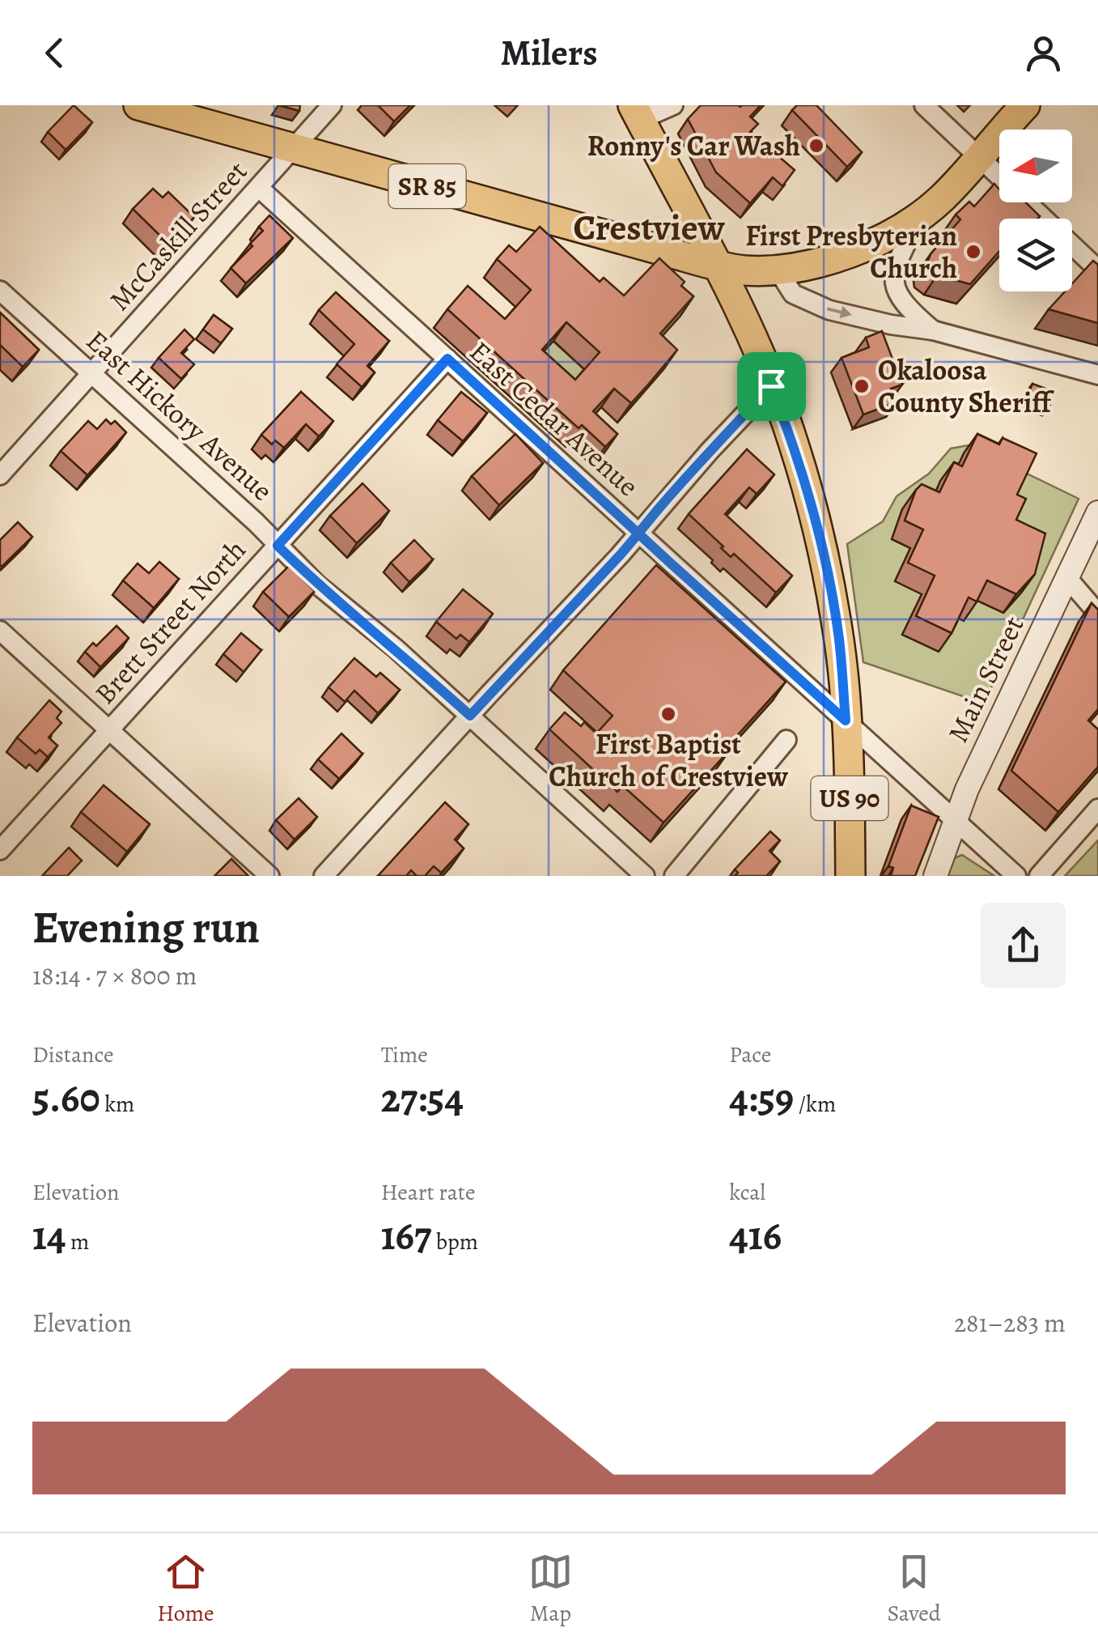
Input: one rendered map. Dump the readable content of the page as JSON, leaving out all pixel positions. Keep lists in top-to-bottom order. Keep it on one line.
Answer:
{"streets":{"main road":["SR 85","US 90"],"street":["McCaskill Street","East Hickory Avenue","East Cedar Avenue","Brett Street North","Main Street"]},"crossings":[["SR 85","McCaskill Street"],["SR 85","US 90"],["McCaskill Street","East Hickory Avenue"],["McCaskill Street","East Cedar Avenue"],["East Hickory Avenue","Brett Street North"],["East Cedar Avenue","Brett Street North"],["East Cedar Avenue","Main Street"],["East Cedar Avenue","US 90"]],"districts":["Crestview"],"places":["Ronny's Car Wash","First Presbyterian Church","Okaloosa County Sheriff","First Baptist Church of Crestview"],"north":"left","page":{"header":"Milers","heading":["Evening run","18:14 · 7 × 800 m"],"stats":[["Distance","5.60 km"],["Time","27:54"],["Pace","4:59 /km"],["Elevation","14 m"],["Heart rate","167 bpm"],["kcal","416"]],"chart":["Elevation","281–283 m"],"tabs":["Home","Map","Saved"]}}
